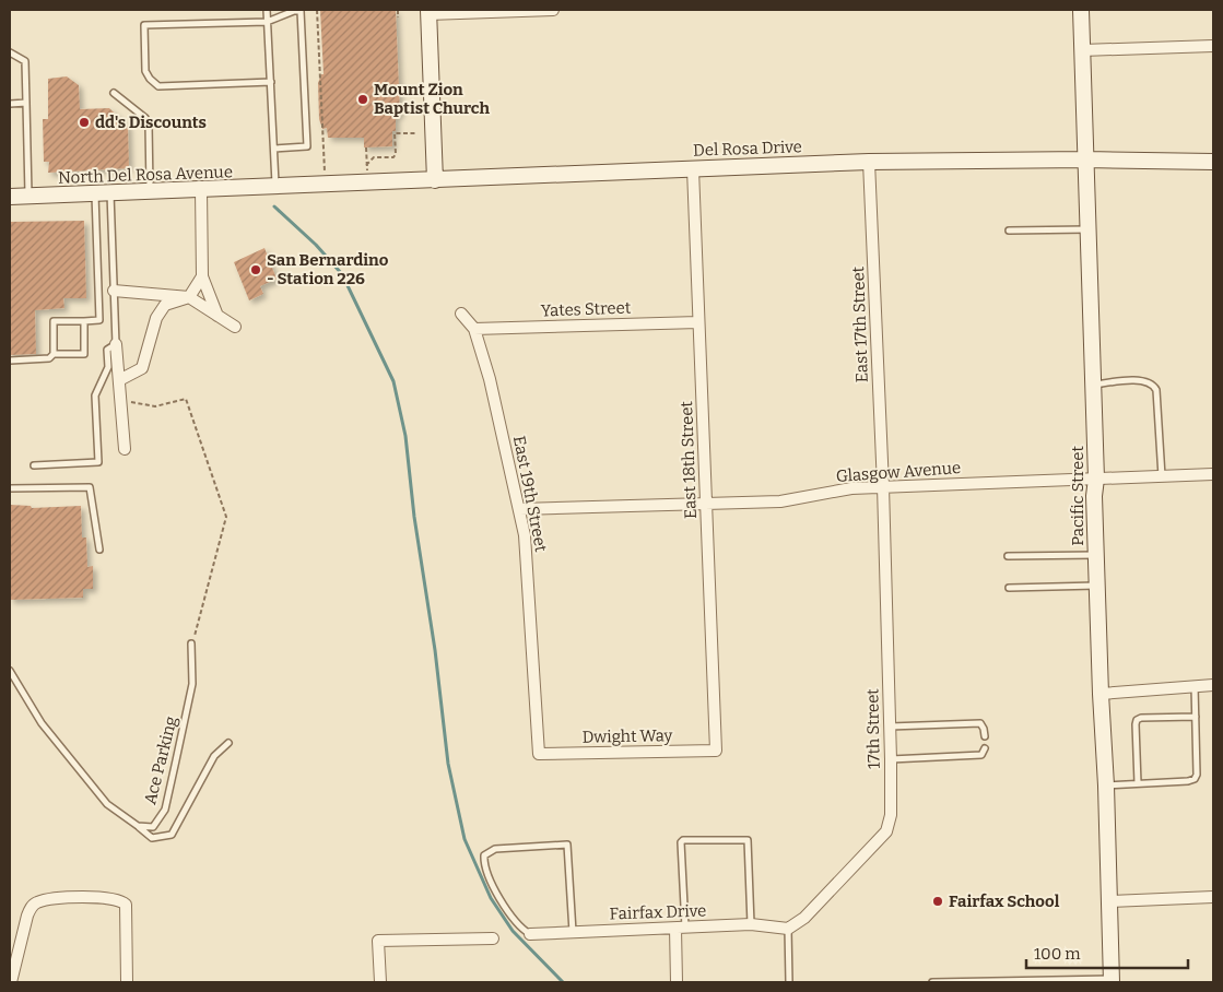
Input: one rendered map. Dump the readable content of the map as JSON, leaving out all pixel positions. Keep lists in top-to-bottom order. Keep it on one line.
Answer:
{"streets":{"main road":["Del Rosa Drive","North Del Rosa Avenue","Pacific Street"],"street":["Yates Street","East 17th Street","East 18th Street","Glasgow Avenue","East 19th Street","17th Street","Dwight Way","Fairfax Drive"],"lane":["Ace Parking"]},"crossings":[["Del Rosa Drive","North Del Rosa Avenue"],["Del Rosa Drive","East 17th Street"],["Del Rosa Drive","East 18th Street"],["Del Rosa Drive","Pacific Street"],["Yates Street","East 18th Street"],["Yates Street","East 19th Street"],["East 17th Street","Glasgow Avenue"],["East 17th Street","17th Street"],["East 18th Street","Glasgow Avenue"],["East 18th Street","Dwight Way"],["Glasgow Avenue","East 19th Street"],["Glasgow Avenue","Pacific Street"],["Glasgow Avenue","17th Street"],["East 19th Street","Dwight Way"],["17th Street","Fairfax Drive"]],"places":["Mount Zion Baptist Church","dd's Discounts","San Bernardino - Station 226","Fairfax School"],"scale_bar":"100 m"}
